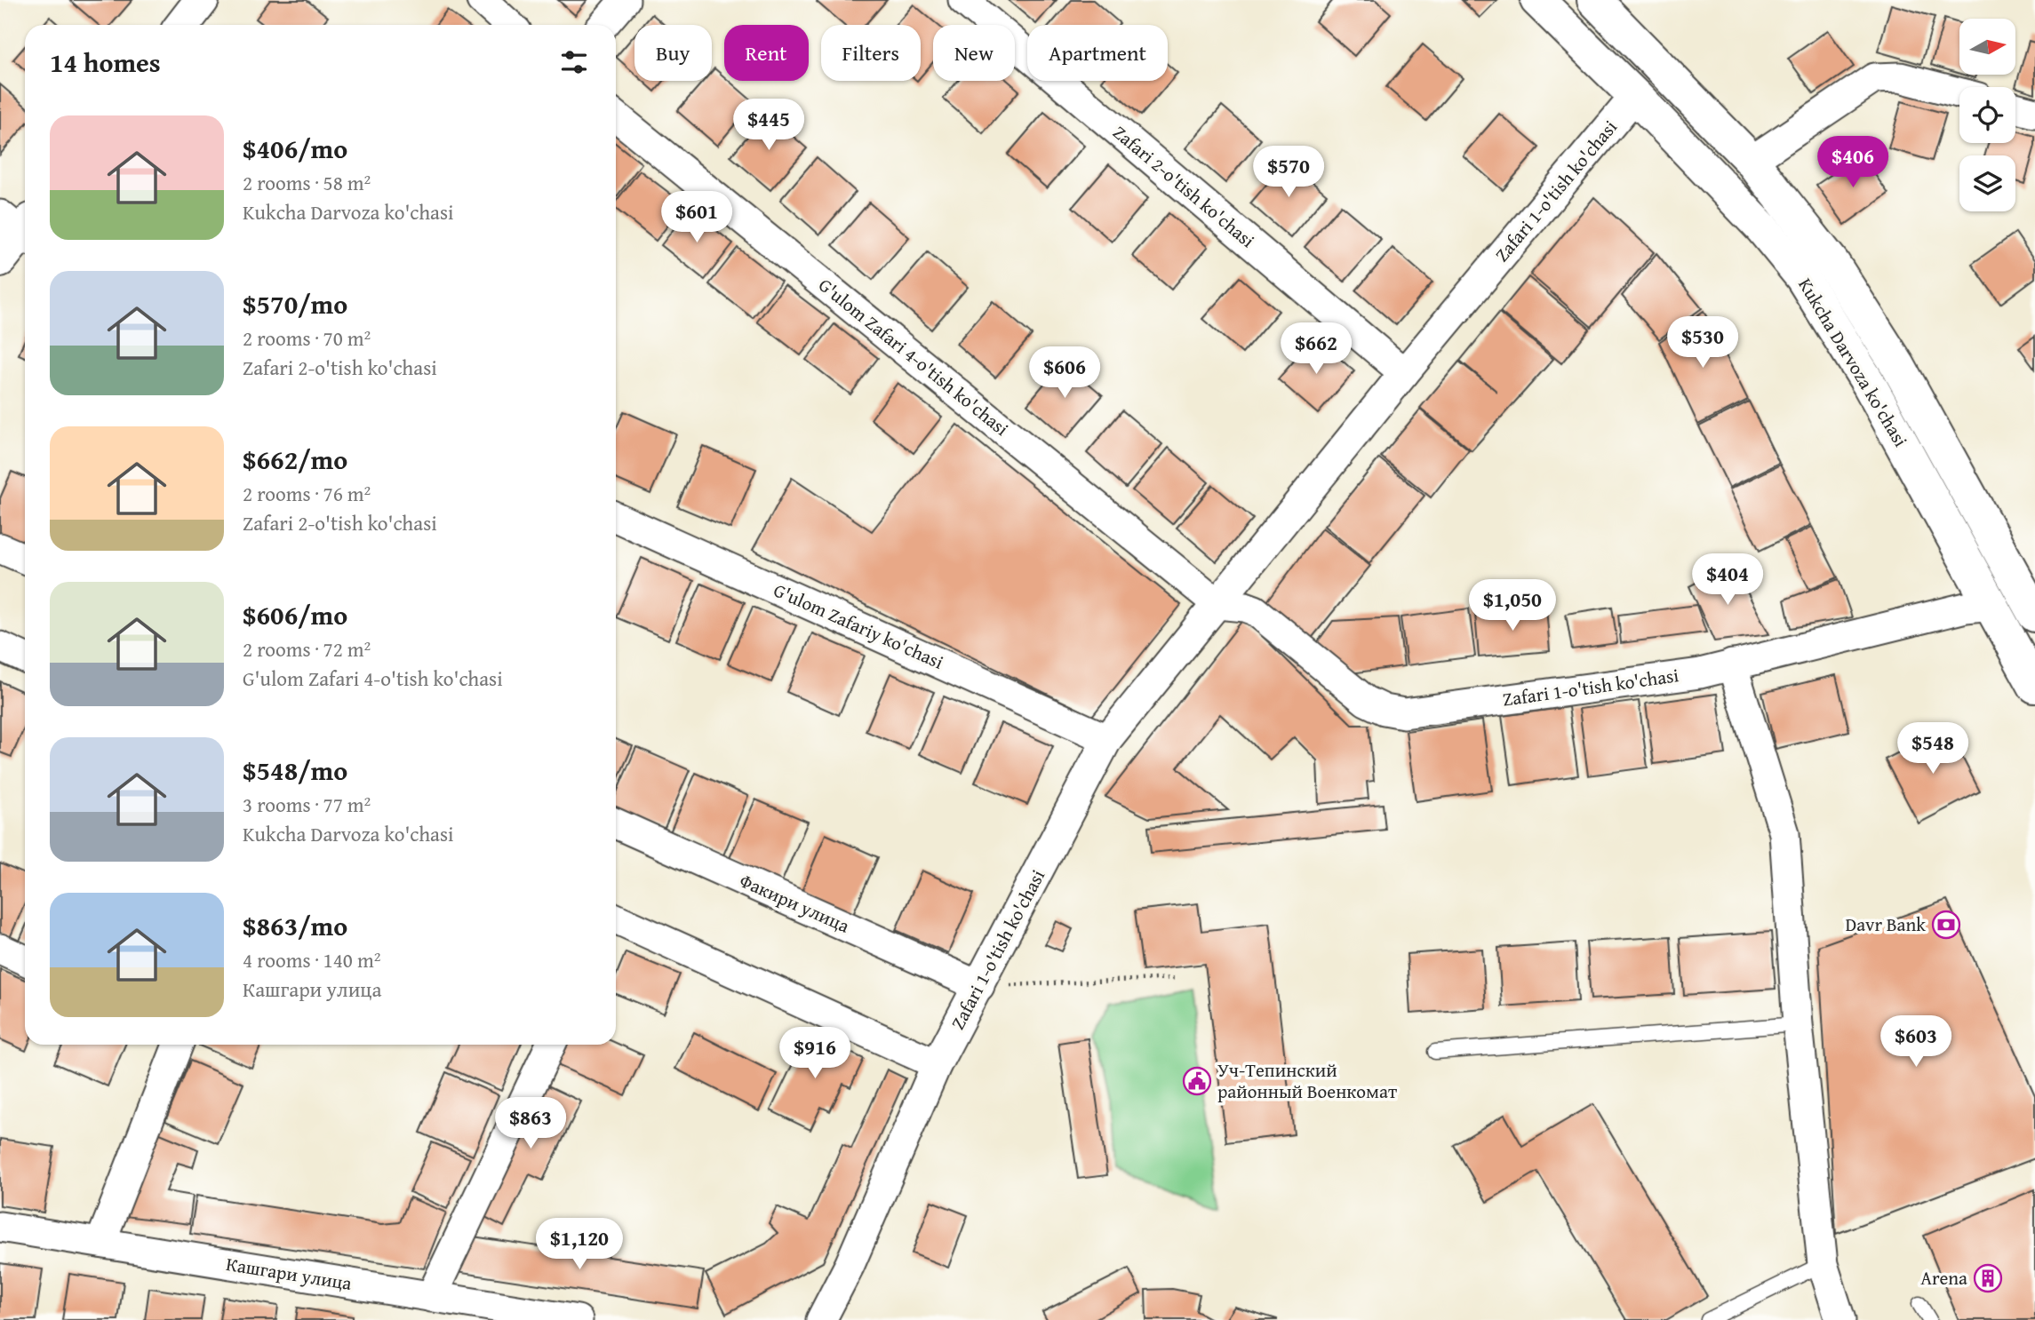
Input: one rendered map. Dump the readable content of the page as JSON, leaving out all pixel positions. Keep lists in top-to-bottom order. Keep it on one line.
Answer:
{"streets":{"main road":["Kukcha Darvoza ko'chasi"],"street":["Zafari 2-o'tish ko'chasi","Zafari 1-o'tish ko'chasi","G'ulom Zafari 4-o'tish ko'chasi","G'ulom Zafariy ko'chasi","Факири улица","Кашгари улица"]},"crossings":[["Zafari 2-o'tish ko'chasi","Zafari 1-o'tish ko'chasi"],["Zafari 1-o'tish ko'chasi","G'ulom Zafari 4-o'tish ko'chasi"],["Zafari 1-o'tish ko'chasi","Kukcha Darvoza ko'chasi"],["Zafari 1-o'tish ko'chasi","G'ulom Zafariy ko'chasi"],["Zafari 1-o'tish ko'chasi","Факири улица"]],"places":{"bank":["Davr Bank"],"public building":["Уч-Тепинский районный Военкомат"],"building":["Arena"]},"north":"right","page":{"chip":["Buy","Rent","Filters","New","Apartment"],"heading":"14 homes","price":["$445","$406","$570","$601","$530","$662","$606","$404","$1,050","$548","$603","$916","$863","$1,120"],"list":[{"name":"$406/mo","note":"2 rooms · 58 m² · Kukcha Darvoza ko'chasi"},{"name":"$570/mo","note":"2 rooms · 70 m² · Zafari 2-o'tish ko'chasi"},{"name":"$662/mo","note":"2 rooms · 76 m² · Zafari 2-o'tish ko'chasi"},{"name":"$606/mo","note":"2 rooms · 72 m² · G'ulom Zafari 4-o'tish ko'chasi"},{"name":"$548/mo","note":"3 rooms · 77 m² · Kukcha Darvoza ko'chasi"},{"name":"$863/mo","note":"4 rooms · 140 m² · Кашгари улица"}]}}
